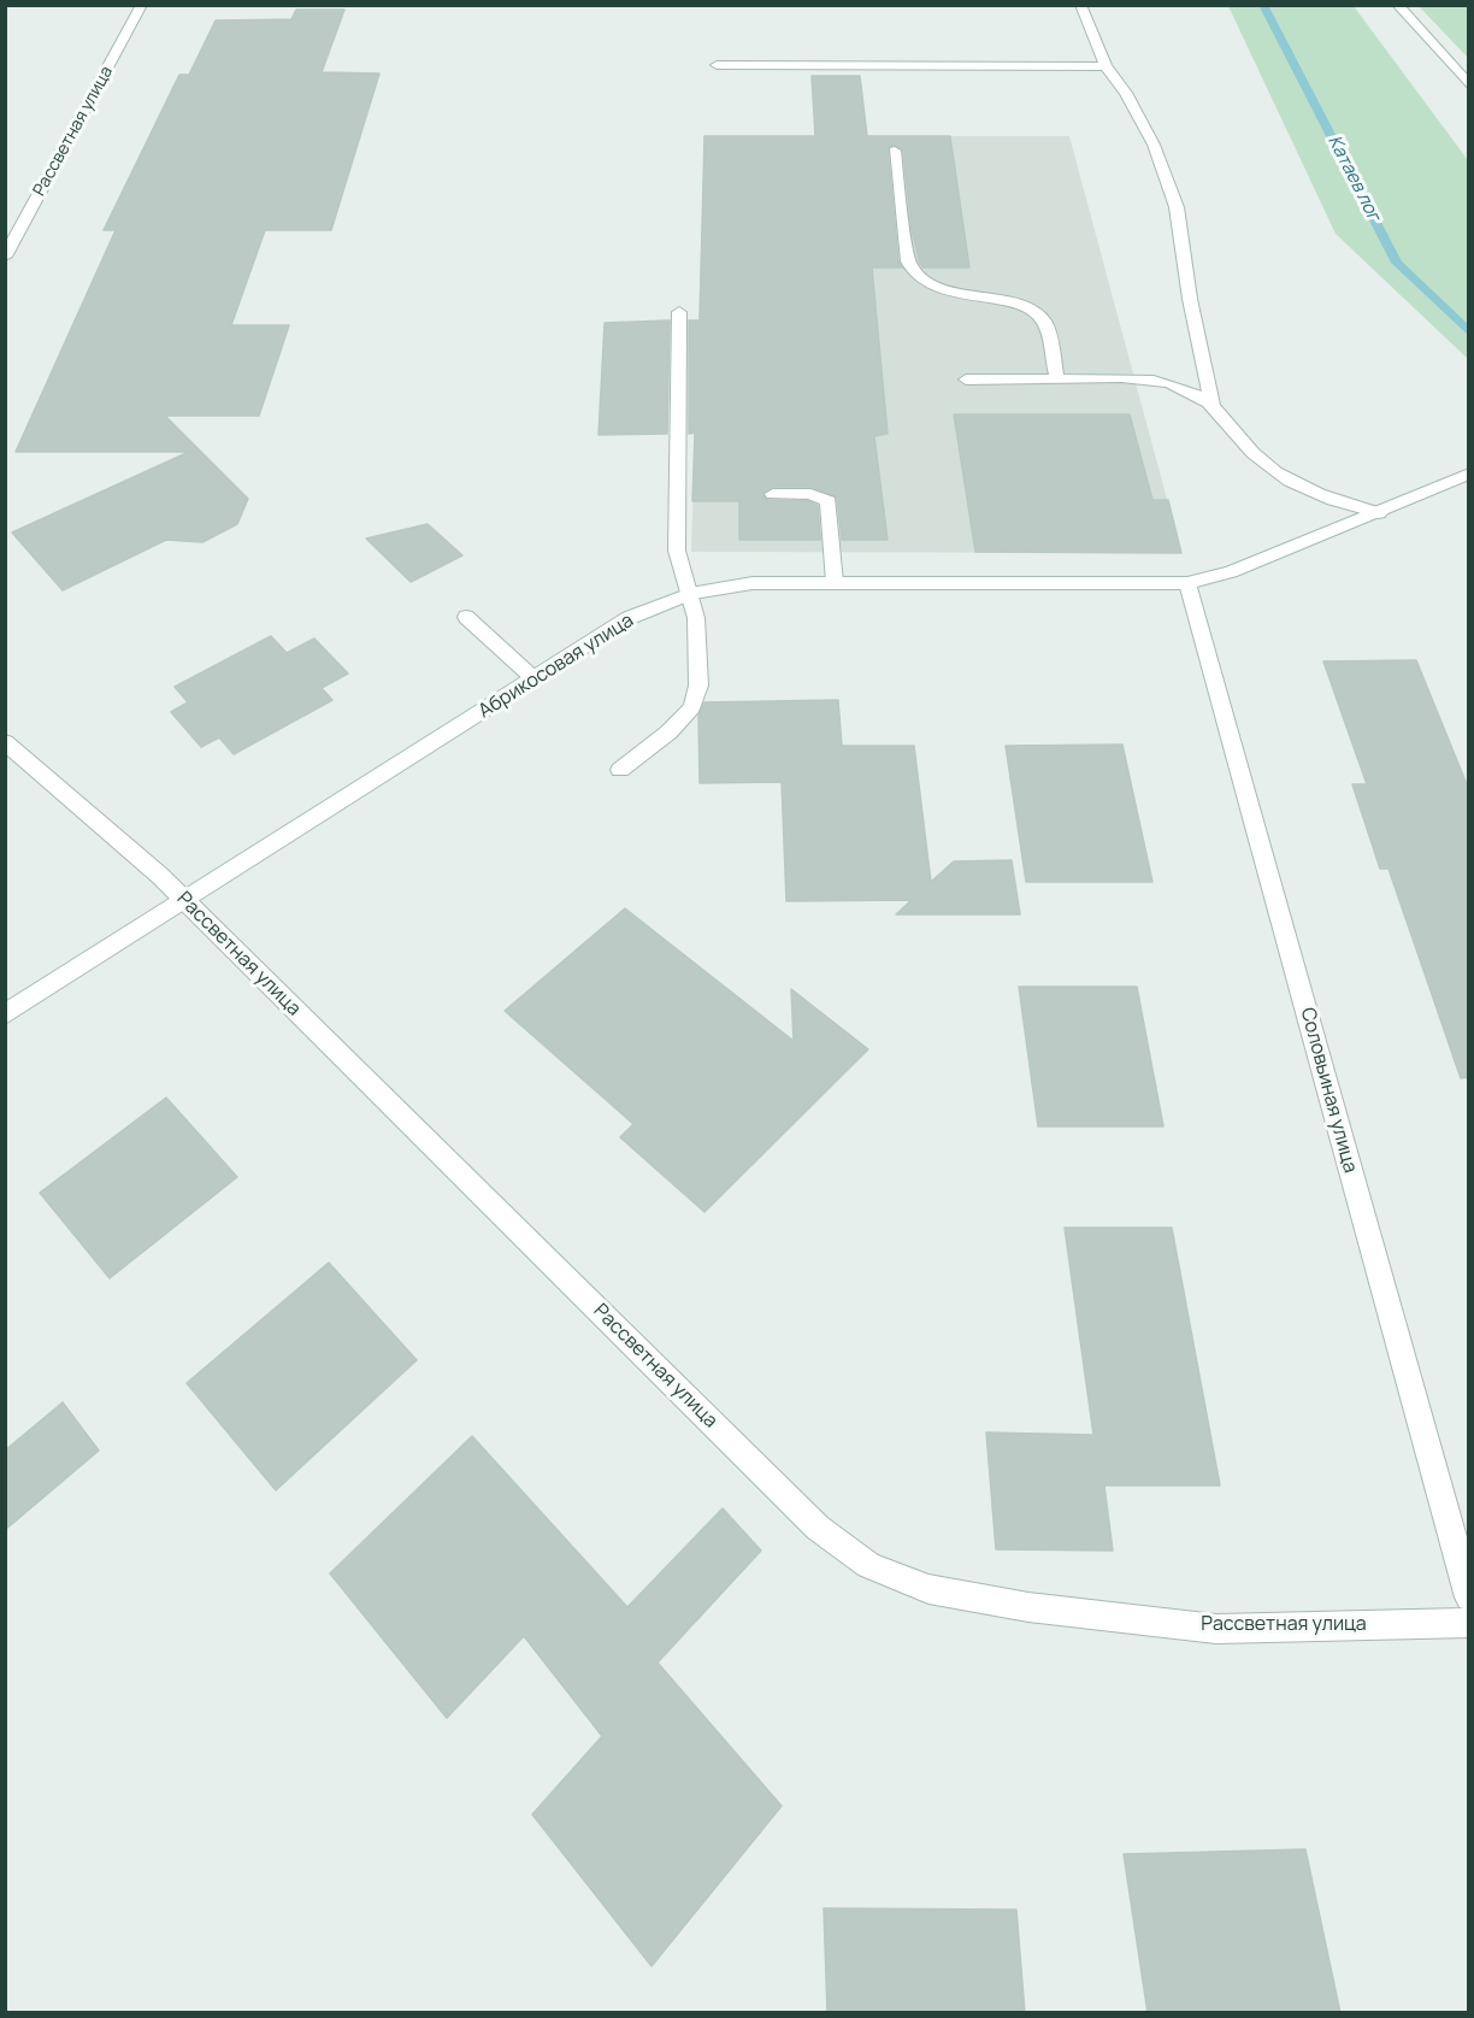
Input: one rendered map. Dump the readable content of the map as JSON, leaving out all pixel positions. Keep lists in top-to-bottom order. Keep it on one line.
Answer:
{"streets":{"street":["Рассветная улица","Абрикосовая улица","Соловьиная улица"]},"crossings":[["Рассветная улица","Абрикосовая улица"],["Абрикосовая улица","Соловьиная улица"]],"water":["Катаев лог"]}
